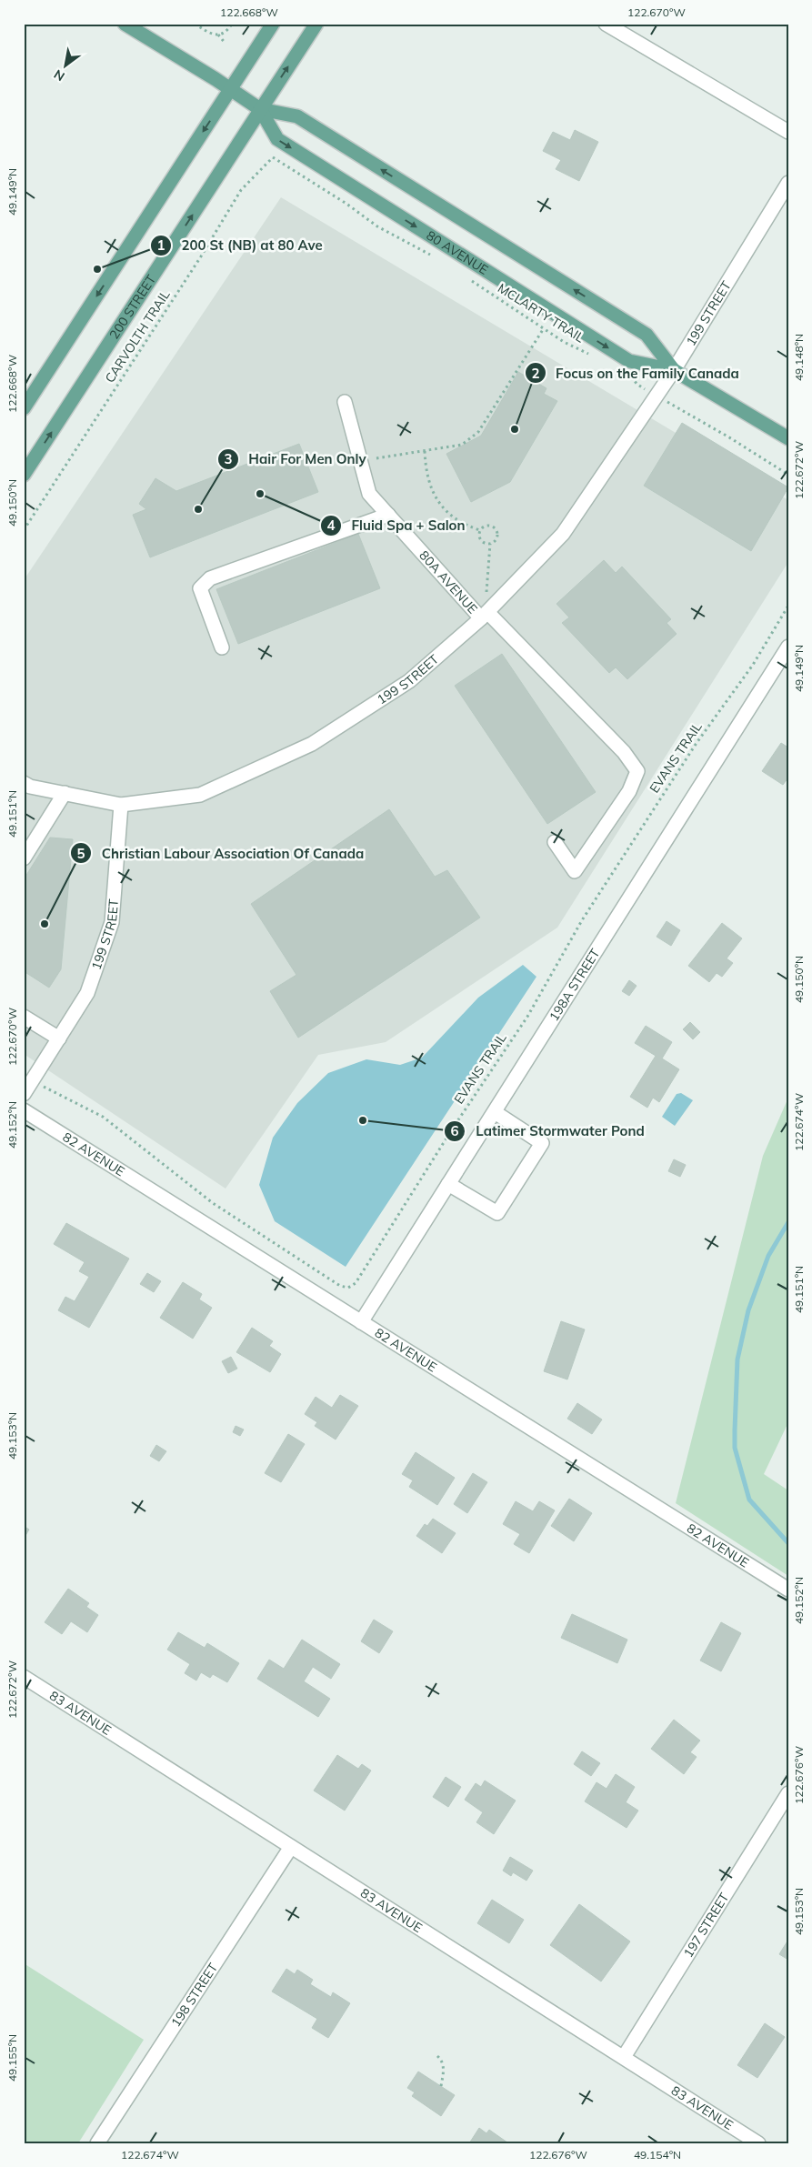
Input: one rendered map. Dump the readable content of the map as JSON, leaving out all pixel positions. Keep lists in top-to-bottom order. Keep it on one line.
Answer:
{"streets":{"main road":["80 AVENUE","200 STREET"],"street":["199 STREET","80A AVENUE","198A STREET","82 AVENUE","83 AVENUE","197 STREET","198 STREET"],"path":["MCLARTY TRAIL","CARVOLTH TRAIL","EVANS TRAIL"]},"crossings":[["80 AVENUE","200 STREET"],["80 AVENUE","199 STREET"],["199 STREET","80A AVENUE"],["198A STREET","82 AVENUE"],["83 AVENUE","197 STREET"],["83 AVENUE","198 STREET"]],"places":["200 St (NB) at 80 Ave","Focus on the Family Canada","Fluid Spa + Salon","Hair For Men Only","Christian Labour Association Of Canada","Latimer Stormwater Pond"],"north":"bottom left","coordinates":["122.668°W","122.670°W","49.149°N","49.148°N","122.672°W","49.150°N","49.151°N","122.674°W","49.152°N","49.153°N","122.676°W","49.155°N","49.154°N"]}
